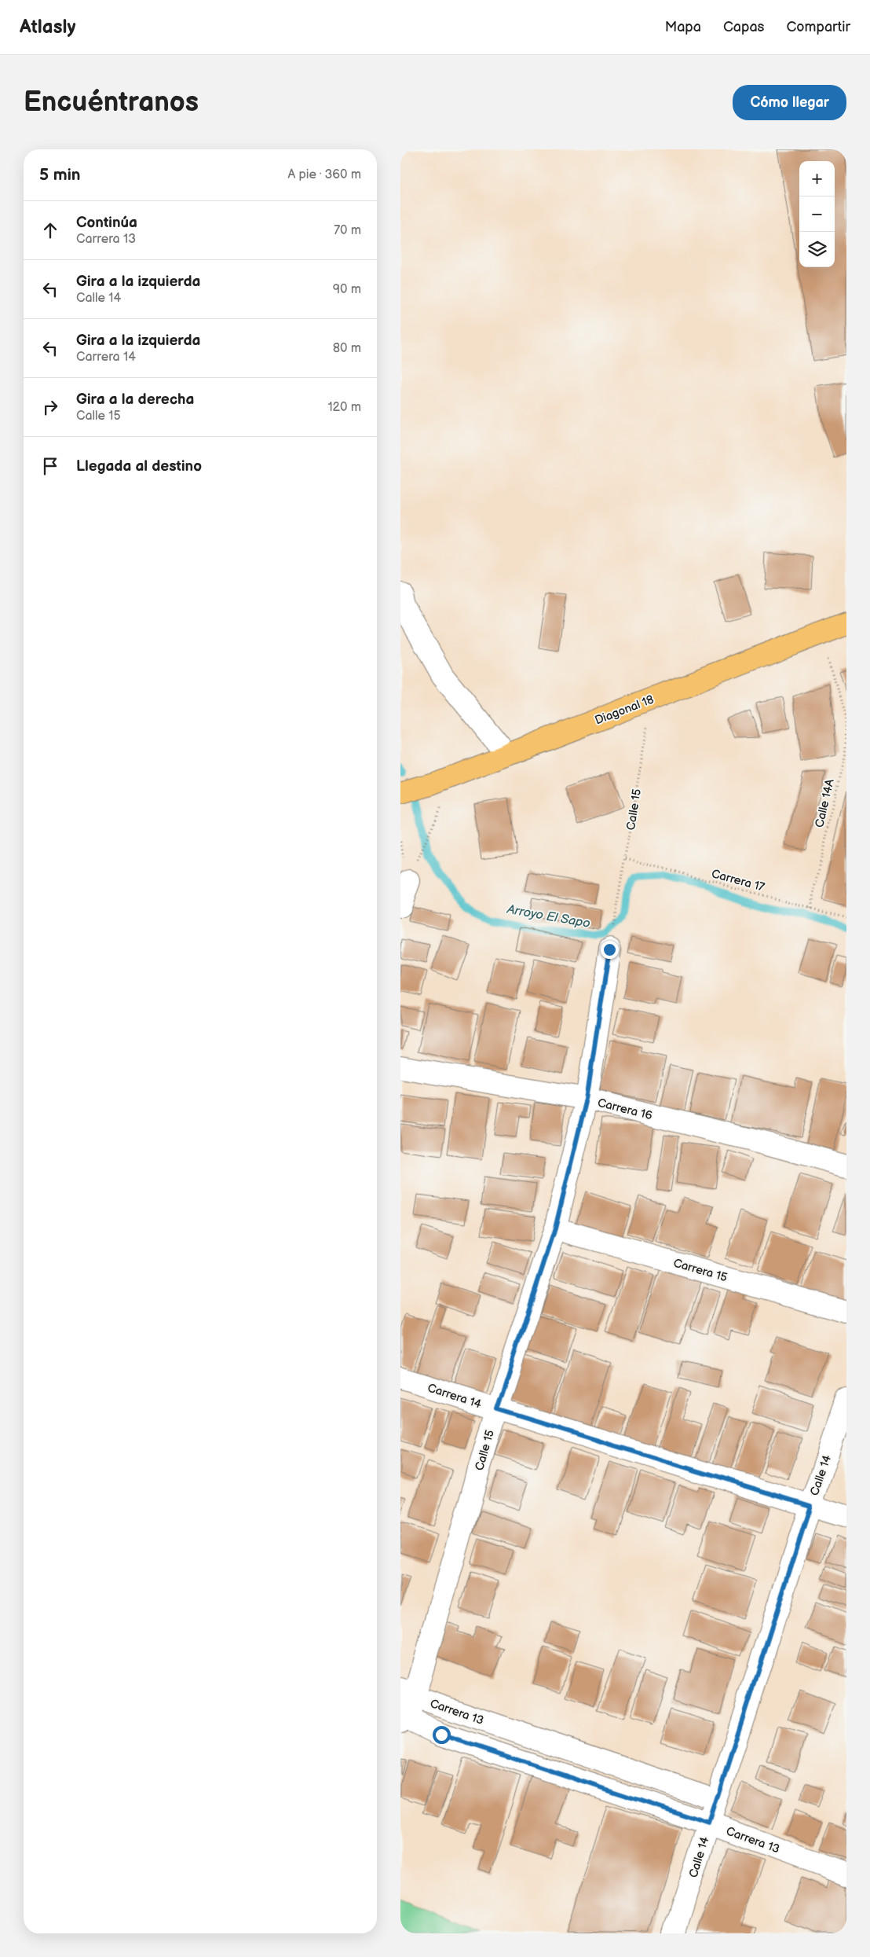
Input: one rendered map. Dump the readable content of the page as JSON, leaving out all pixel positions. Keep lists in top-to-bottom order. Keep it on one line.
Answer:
{"streets":{"main road":["Diagonal 18"],"street":["Calle 15","Carrera 16","Carrera 15","Carrera 14","Calle 14","Carrera 13"],"path":["Calle 14A","Carrera 17"]},"crossings":[["Diagonal 18","Calle 14A"],["Diagonal 18","Calle 15"],["Calle 14A","Carrera 17"],["Calle 15","Carrera 17"],["Calle 15","Carrera 16"],["Calle 15","Carrera 15"],["Calle 15","Carrera 14"],["Calle 15","Carrera 13"],["Carrera 14","Calle 14"],["Calle 14","Carrera 13"]],"water":["Arroyo El Sapo"],"page":{"header":"Atlasly","nav":["Mapa","Capas","Compartir"],"buttons":"Cómo llegar","title":"Encuéntranos","heading":["5 min","A pie · 360 m"],"map_buttons":["+","−"],"list":[["Continúa","Carrera 13","70 m"],["Gira a la izquierda","Calle 14","90 m"],["Gira a la izquierda","Carrera 14","80 m"],["Gira a la derecha","Calle 15","120 m"],"Llegada al destino"]}}
